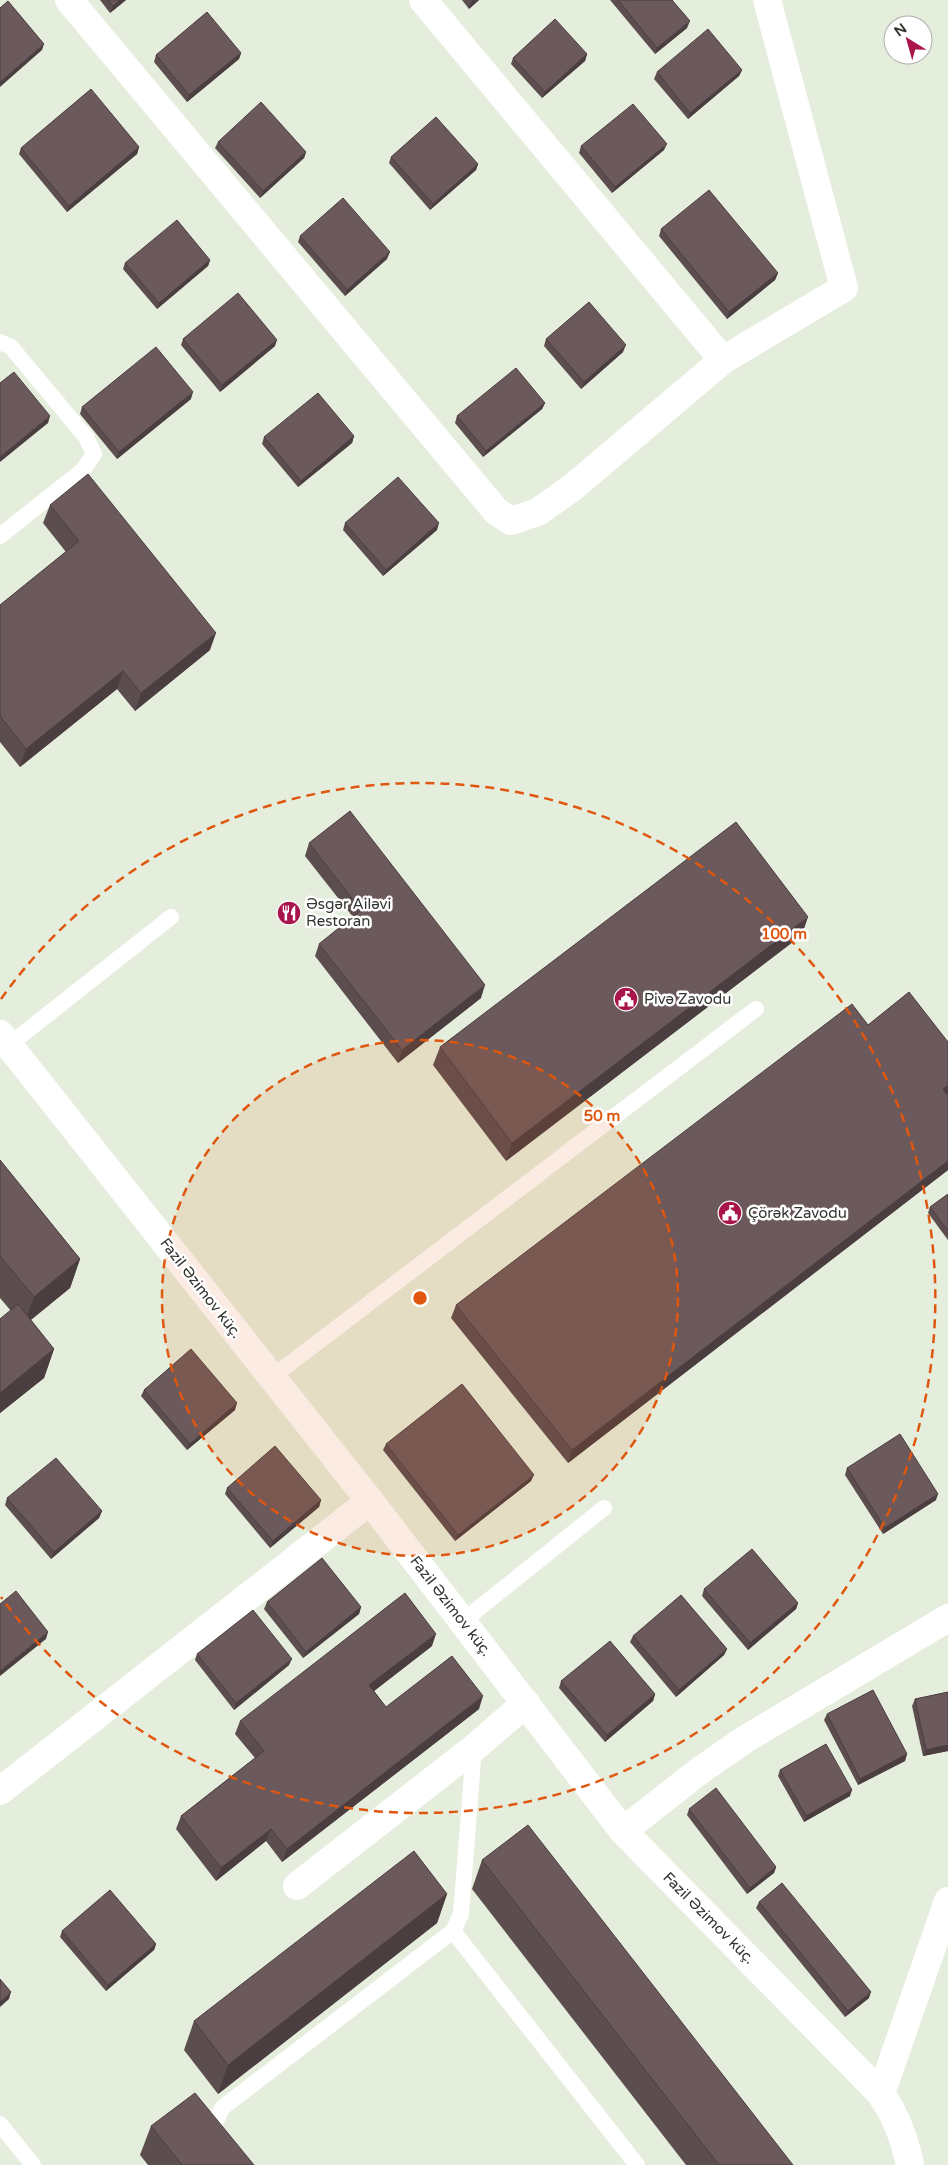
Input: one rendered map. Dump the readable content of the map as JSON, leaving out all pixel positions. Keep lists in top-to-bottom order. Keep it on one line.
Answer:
{"streets":{"street":["Fazil Əzimov küç."]},"places":{"restaurant":["Əsgər Ailəvi Restoran"],"public building":["Pivə Zavodu","Çörək Zavodu"]},"north":"top left","rings":["100 m","50 m"]}
